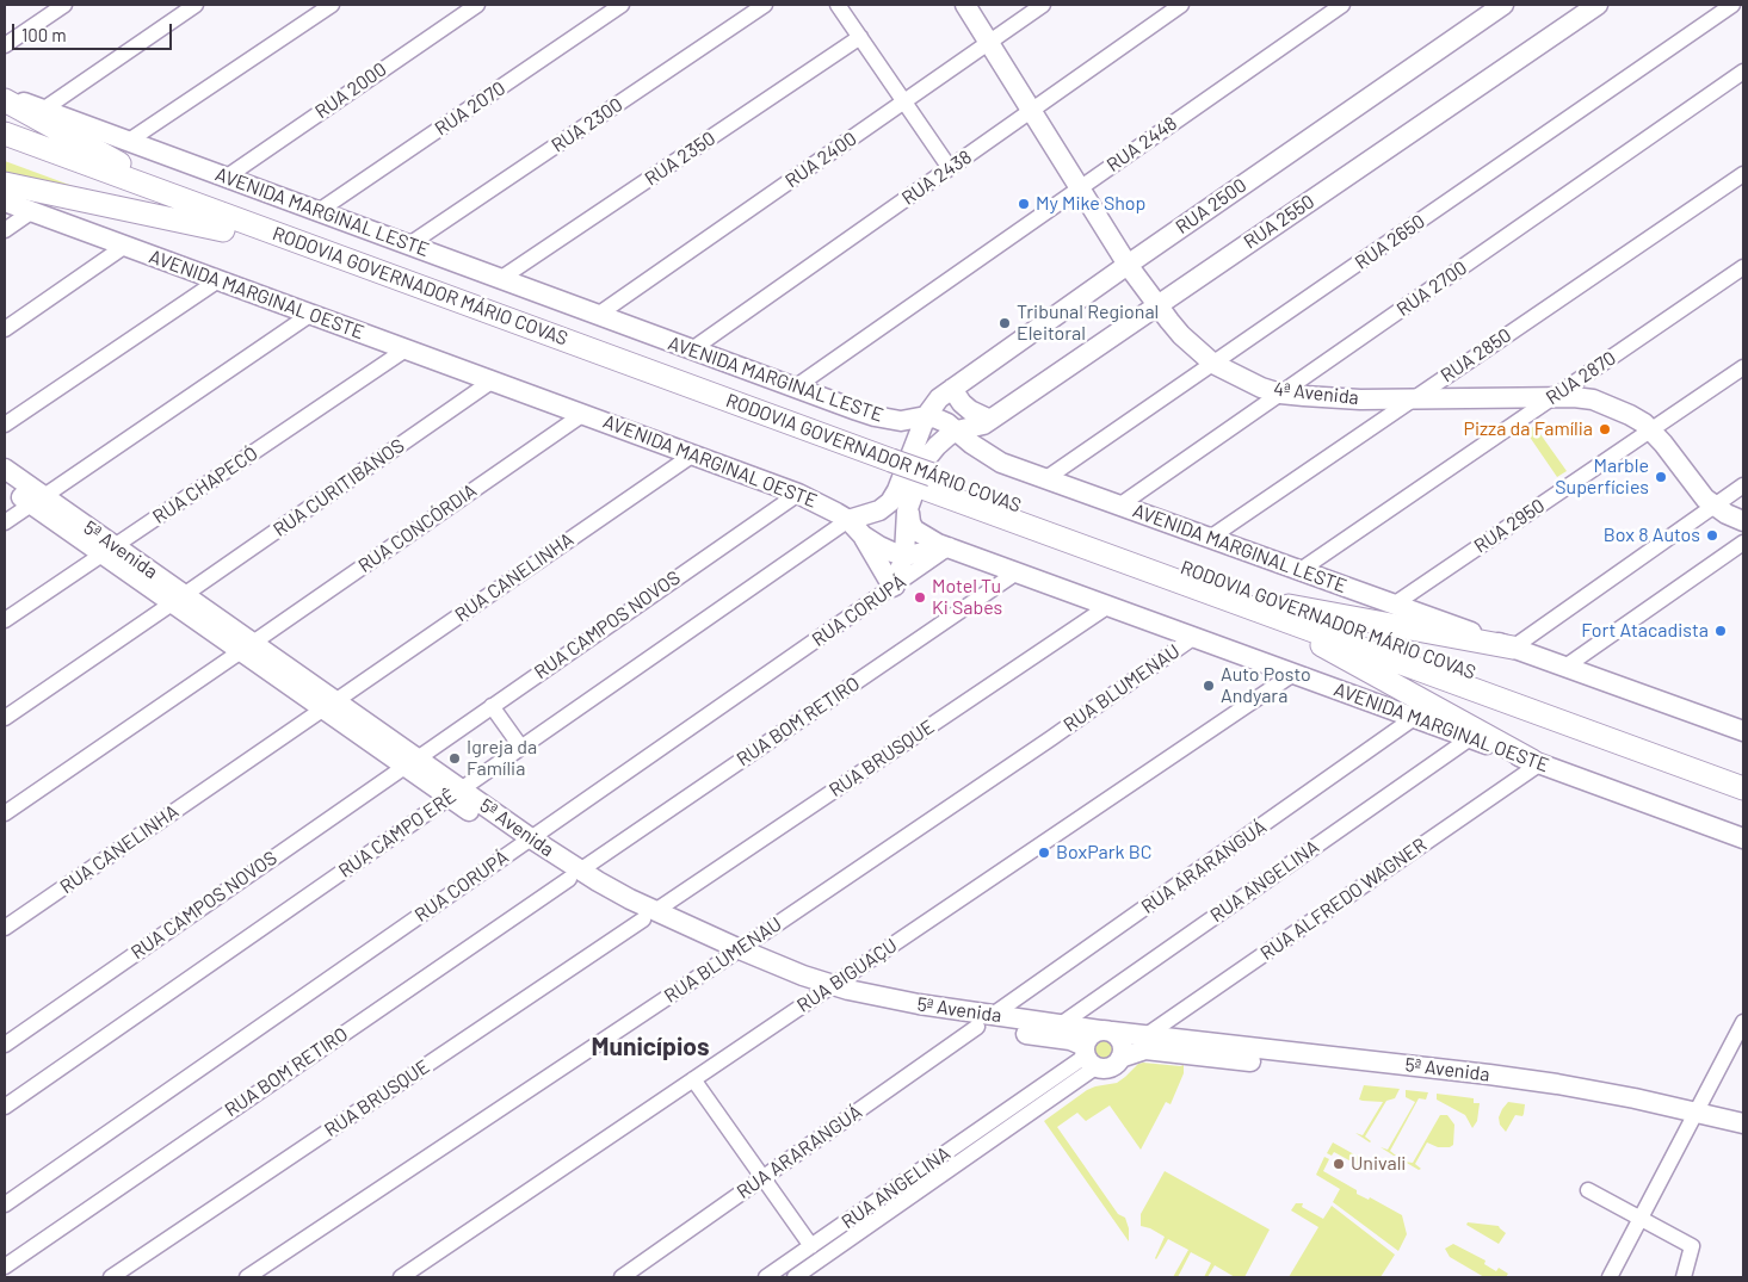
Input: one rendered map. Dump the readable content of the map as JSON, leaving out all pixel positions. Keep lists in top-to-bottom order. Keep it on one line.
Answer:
{"streets":{"highway":["RODOVIA GOVERNADOR MÁRIO COVAS"],"main road":["RUA 2500","AVENIDA MARGINAL LESTE","RUA 2550","AVENIDA MARGINAL OESTE","4ª Avenida","5ª Avenida"],"street":["RUA 2000","RUA 2070","RUA 2300","RUA 2448","RUA 2350","RUA 2400","RUA 2438","RUA 2650","RUA 2700","RUA 2850","RUA 2870","RUA CHAPECÓ","RUA CURITIBANOS","RUA 2950","RUA CONCÓRDIA","RUA CANELINHA","RUA CORUPÁ","RUA CAMPOS NOVOS","RUA BLUMENAU","RUA BOM RETIRO","RUA BRUSQUE","RUA CAMPO ERÊ","RUA ARARANGUÁ","RUA ANGELINA","RUA ALFREDO WAGNER","RUA BIGUAÇU"]},"crossings":[["RUA 2000","AVENIDA MARGINAL LESTE"],["RUA 2070","AVENIDA MARGINAL LESTE"],["RUA 2300","AVENIDA MARGINAL LESTE"],["RUA 2448","AVENIDA MARGINAL LESTE"],["RUA 2448","4ª Avenida"],["RUA 2350","AVENIDA MARGINAL LESTE"],["RUA 2400","AVENIDA MARGINAL LESTE"],["RUA 2400","4ª Avenida"],["RUA 2438","AVENIDA MARGINAL LESTE"],["RUA 2438","4ª Avenida"],["RUA 2500","AVENIDA MARGINAL LESTE"],["RUA 2500","4ª Avenida"],["AVENIDA MARGINAL LESTE","RUA 2550"],["AVENIDA MARGINAL LESTE","RUA 2650"],["AVENIDA MARGINAL LESTE","RUA 2700"],["AVENIDA MARGINAL LESTE","RUA 2850"],["AVENIDA MARGINAL LESTE","RUA 2870"],["AVENIDA MARGINAL LESTE","RUA 2950"],["RUA 2550","4ª Avenida"],["RUA 2650","4ª Avenida"],["RUA 2700","4ª Avenida"],["AVENIDA MARGINAL OESTE","RUA CHAPECÓ"],["AVENIDA MARGINAL OESTE","RUA CURITIBANOS"],["AVENIDA MARGINAL OESTE","RUA CONCÓRDIA"],["AVENIDA MARGINAL OESTE","RUA CANELINHA"],["AVENIDA MARGINAL OESTE","RUA CORUPÁ"],["AVENIDA MARGINAL OESTE","RUA CAMPOS NOVOS"],["AVENIDA MARGINAL OESTE","RUA BLUMENAU"],["AVENIDA MARGINAL OESTE","RUA BOM RETIRO"],["AVENIDA MARGINAL OESTE","RUA BRUSQUE"],["AVENIDA MARGINAL OESTE","RUA CAMPO ERÊ"],["AVENIDA MARGINAL OESTE","RUA ARARANGUÁ"],["AVENIDA MARGINAL OESTE","RUA ANGELINA"],["AVENIDA MARGINAL OESTE","RUA ALFREDO WAGNER"],["AVENIDA MARGINAL OESTE","RUA BIGUAÇU"],["RUA 2850","4ª Avenida"],["RUA 2870","4ª Avenida"],["4ª Avenida","RUA 2950"],["RUA CHAPECÓ","5ª Avenida"],["RUA CURITIBANOS","5ª Avenida"],["RUA CONCÓRDIA","5ª Avenida"],["5ª Avenida","RUA CANELINHA"],["5ª Avenida","RUA CORUPÁ"],["5ª Avenida","RUA CAMPOS NOVOS"],["5ª Avenida","RUA BLUMENAU"],["5ª Avenida","RUA BOM RETIRO"],["5ª Avenida","RUA BRUSQUE"],["5ª Avenida","RUA CAMPO ERÊ"],["5ª Avenida","RUA ARARANGUÁ"],["5ª Avenida","RUA ANGELINA"],["5ª Avenida","RUA ALFREDO WAGNER"],["5ª Avenida","RUA BIGUAÇU"]],"districts":["Municípios"],"places":["My Mike Shop","Tribunal Regional Eleitoral","Pizza da Família","Marble Superfícies","Box 8 Autos","Motel Tu Ki Sabes","Fort Atacadista","Auto Posto Andyara","Igreja da Família","BoxPark BC","Univali"],"scale_bar":"100 m"}
